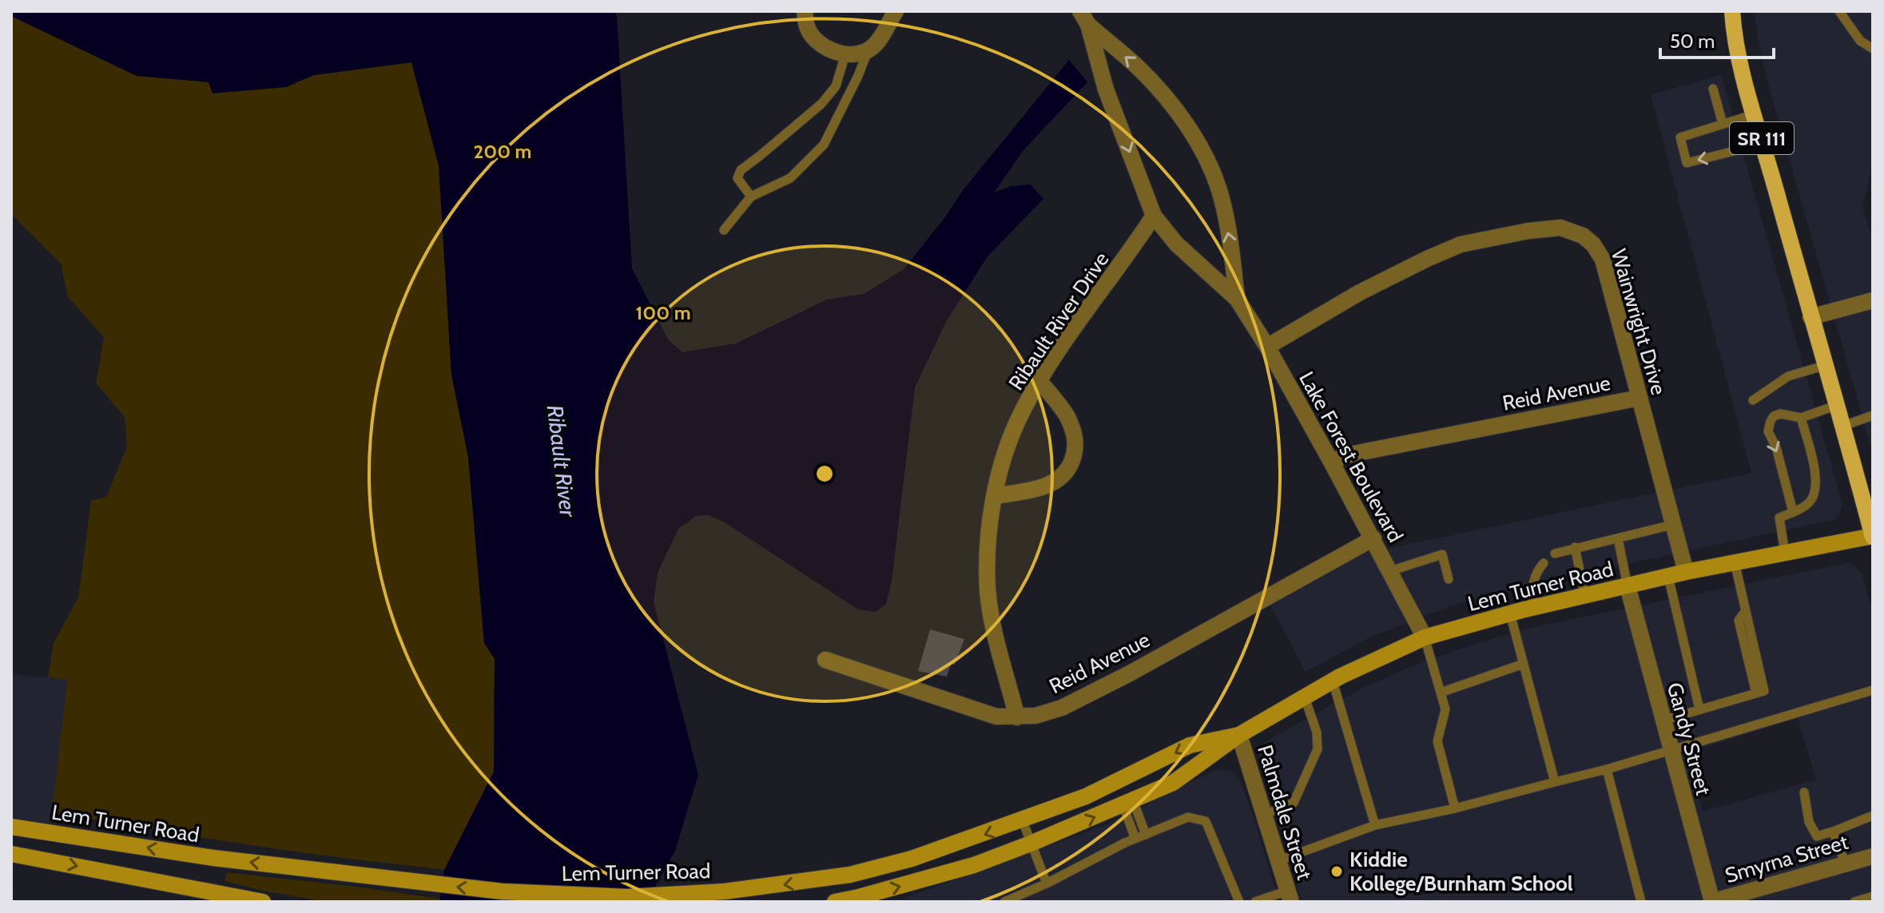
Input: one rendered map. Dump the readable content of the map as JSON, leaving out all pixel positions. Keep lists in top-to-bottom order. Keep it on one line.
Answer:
{"streets":{"main road":["SR 111","Lem Turner Road"],"street":["Ribault River Drive","Wainwright Drive","Reid Avenue","Lake Forest Boulevard","Gandy Street","Palmdale Street","Smyrna Street"]},"crossings":[["SR 111","Lem Turner Road"],["Ribault River Drive","Reid Avenue"],["Ribault River Drive","Lake Forest Boulevard"],["Wainwright Drive","Reid Avenue"],["Wainwright Drive","Lake Forest Boulevard"],["Wainwright Drive","Lem Turner Road"],["Reid Avenue","Lake Forest Boulevard"],["Lake Forest Boulevard","Lem Turner Road"],["Lem Turner Road","Gandy Street"],["Lem Turner Road","Palmdale Street"],["Gandy Street","Smyrna Street"]],"water":["Ribault River"],"places":["Kiddie Kollege/Burnham School"],"scale_bar":"50 m","rings":["200 m","100 m"]}
